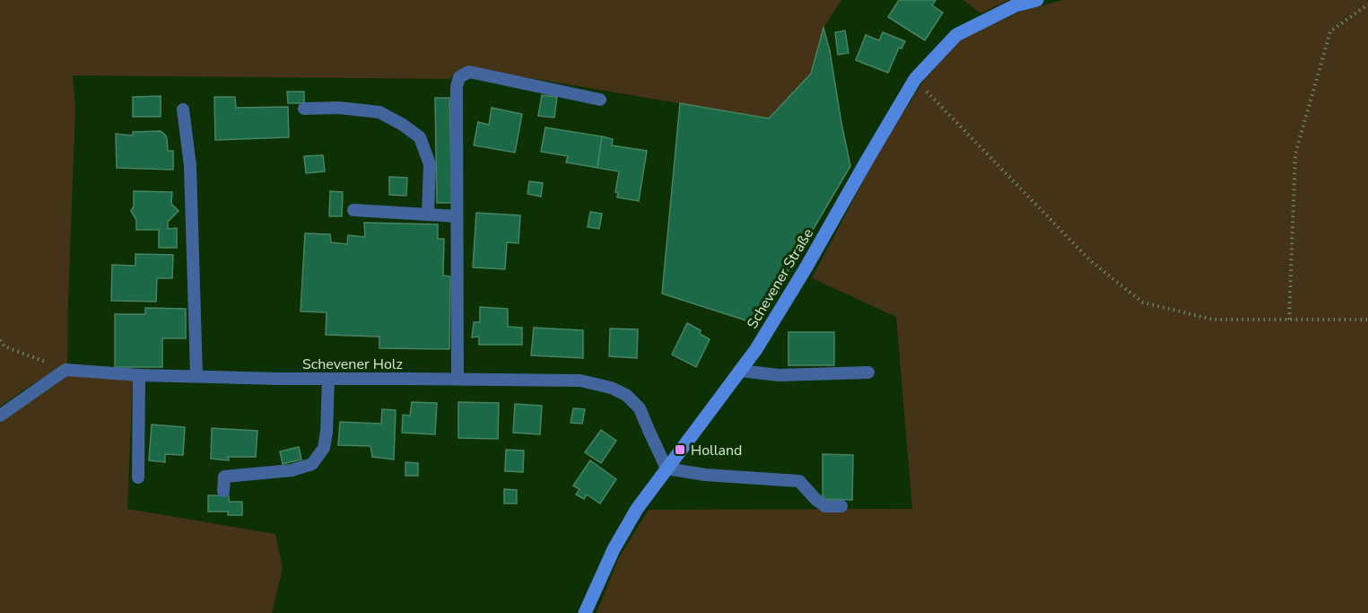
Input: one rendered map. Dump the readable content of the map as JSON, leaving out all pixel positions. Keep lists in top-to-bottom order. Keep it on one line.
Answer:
{"streets":{"main road":["Schevener Straße"],"lane":["Schevener Holz"]},"crossings":[["Schevener Straße","Schevener Holz"]],"places":{"transit":["Holland"]}}
